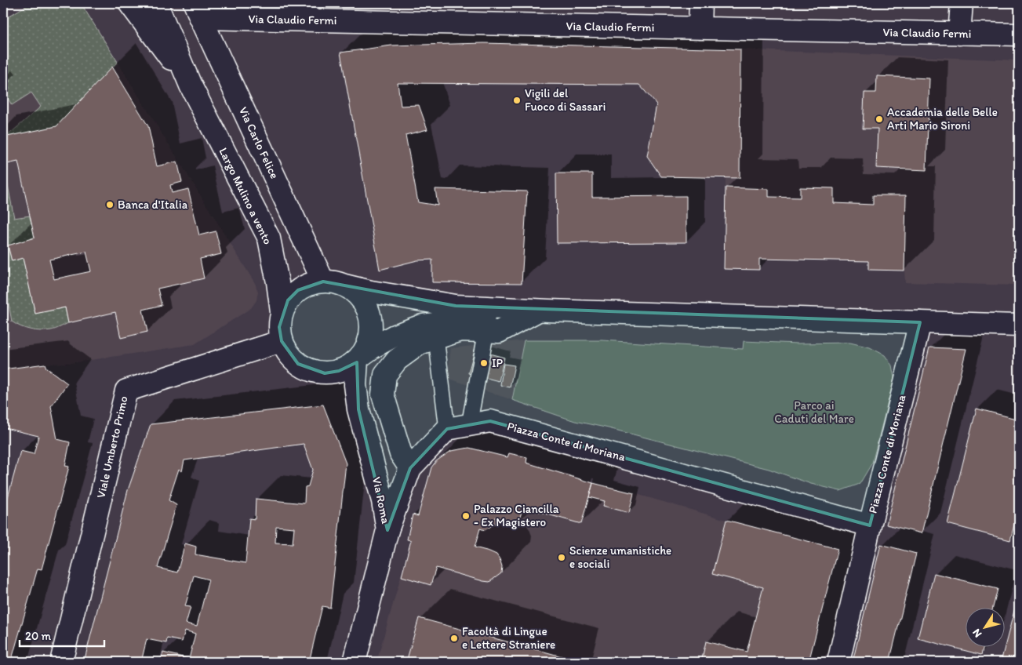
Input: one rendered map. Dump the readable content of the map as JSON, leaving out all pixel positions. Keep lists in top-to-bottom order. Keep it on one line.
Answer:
{"streets":{"street":["Via Claudio Fermi","Via Carlo Felice","Largo Mulino a vento","Piazza Conte di Moriana","Viale Umberto Primo","Via Roma"]},"crossings":[["Via Claudio Fermi","Via Carlo Felice"],["Via Carlo Felice","Largo Mulino a vento"],["Via Carlo Felice","Viale Umberto Primo"],["Via Carlo Felice","Via Roma"],["Largo Mulino a vento","Viale Umberto Primo"],["Largo Mulino a vento","Via Roma"],["Viale Umberto Primo","Via Roma"]],"parks":["Parco ai Caduti del Mare"],"places":["Vigili del Fuoco di Sassari","Accademia delle Belle Arti Mario Sironi","Banca d'Italia","IP","Palazzo Ciancilla - Ex Magistero","Scienze umanistiche e sociali","Facoltà di Lingue e Lettere Straniere"],"scale_bar":"20 m","north":"bottom left"}
